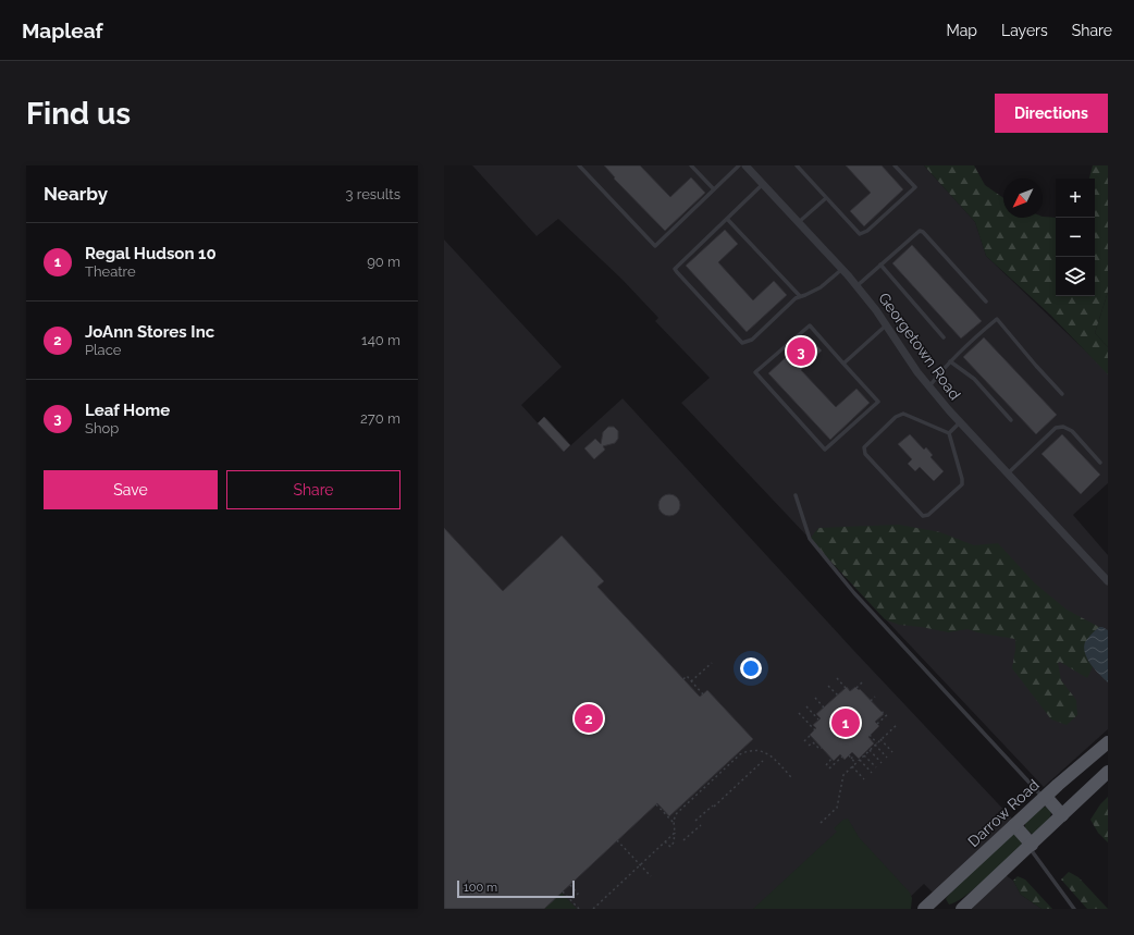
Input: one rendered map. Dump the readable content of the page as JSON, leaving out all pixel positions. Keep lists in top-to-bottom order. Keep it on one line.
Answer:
{"streets":{"main road":["Darrow Road"],"street":["Georgetown Road"]},"scale_bar":"100 m","north":"bottom left","page":{"header":"Mapleaf","nav":["Map","Layers","Share"],"buttons":["Directions",["Save","Share"]],"title":"Find us","heading":["Nearby","3 results"],"map_buttons":["+","−"],"list":[{"mark":"1","name":"Regal Hudson 10","note":"Theatre","value":"90 m"},{"mark":"2","name":"JoAnn Stores Inc","note":"Place","value":"140 m"},{"mark":"3","name":"Leaf Home","note":"Shop","value":"270 m"}],"pins":["3","2","1"],"scale":"100 m"}}
